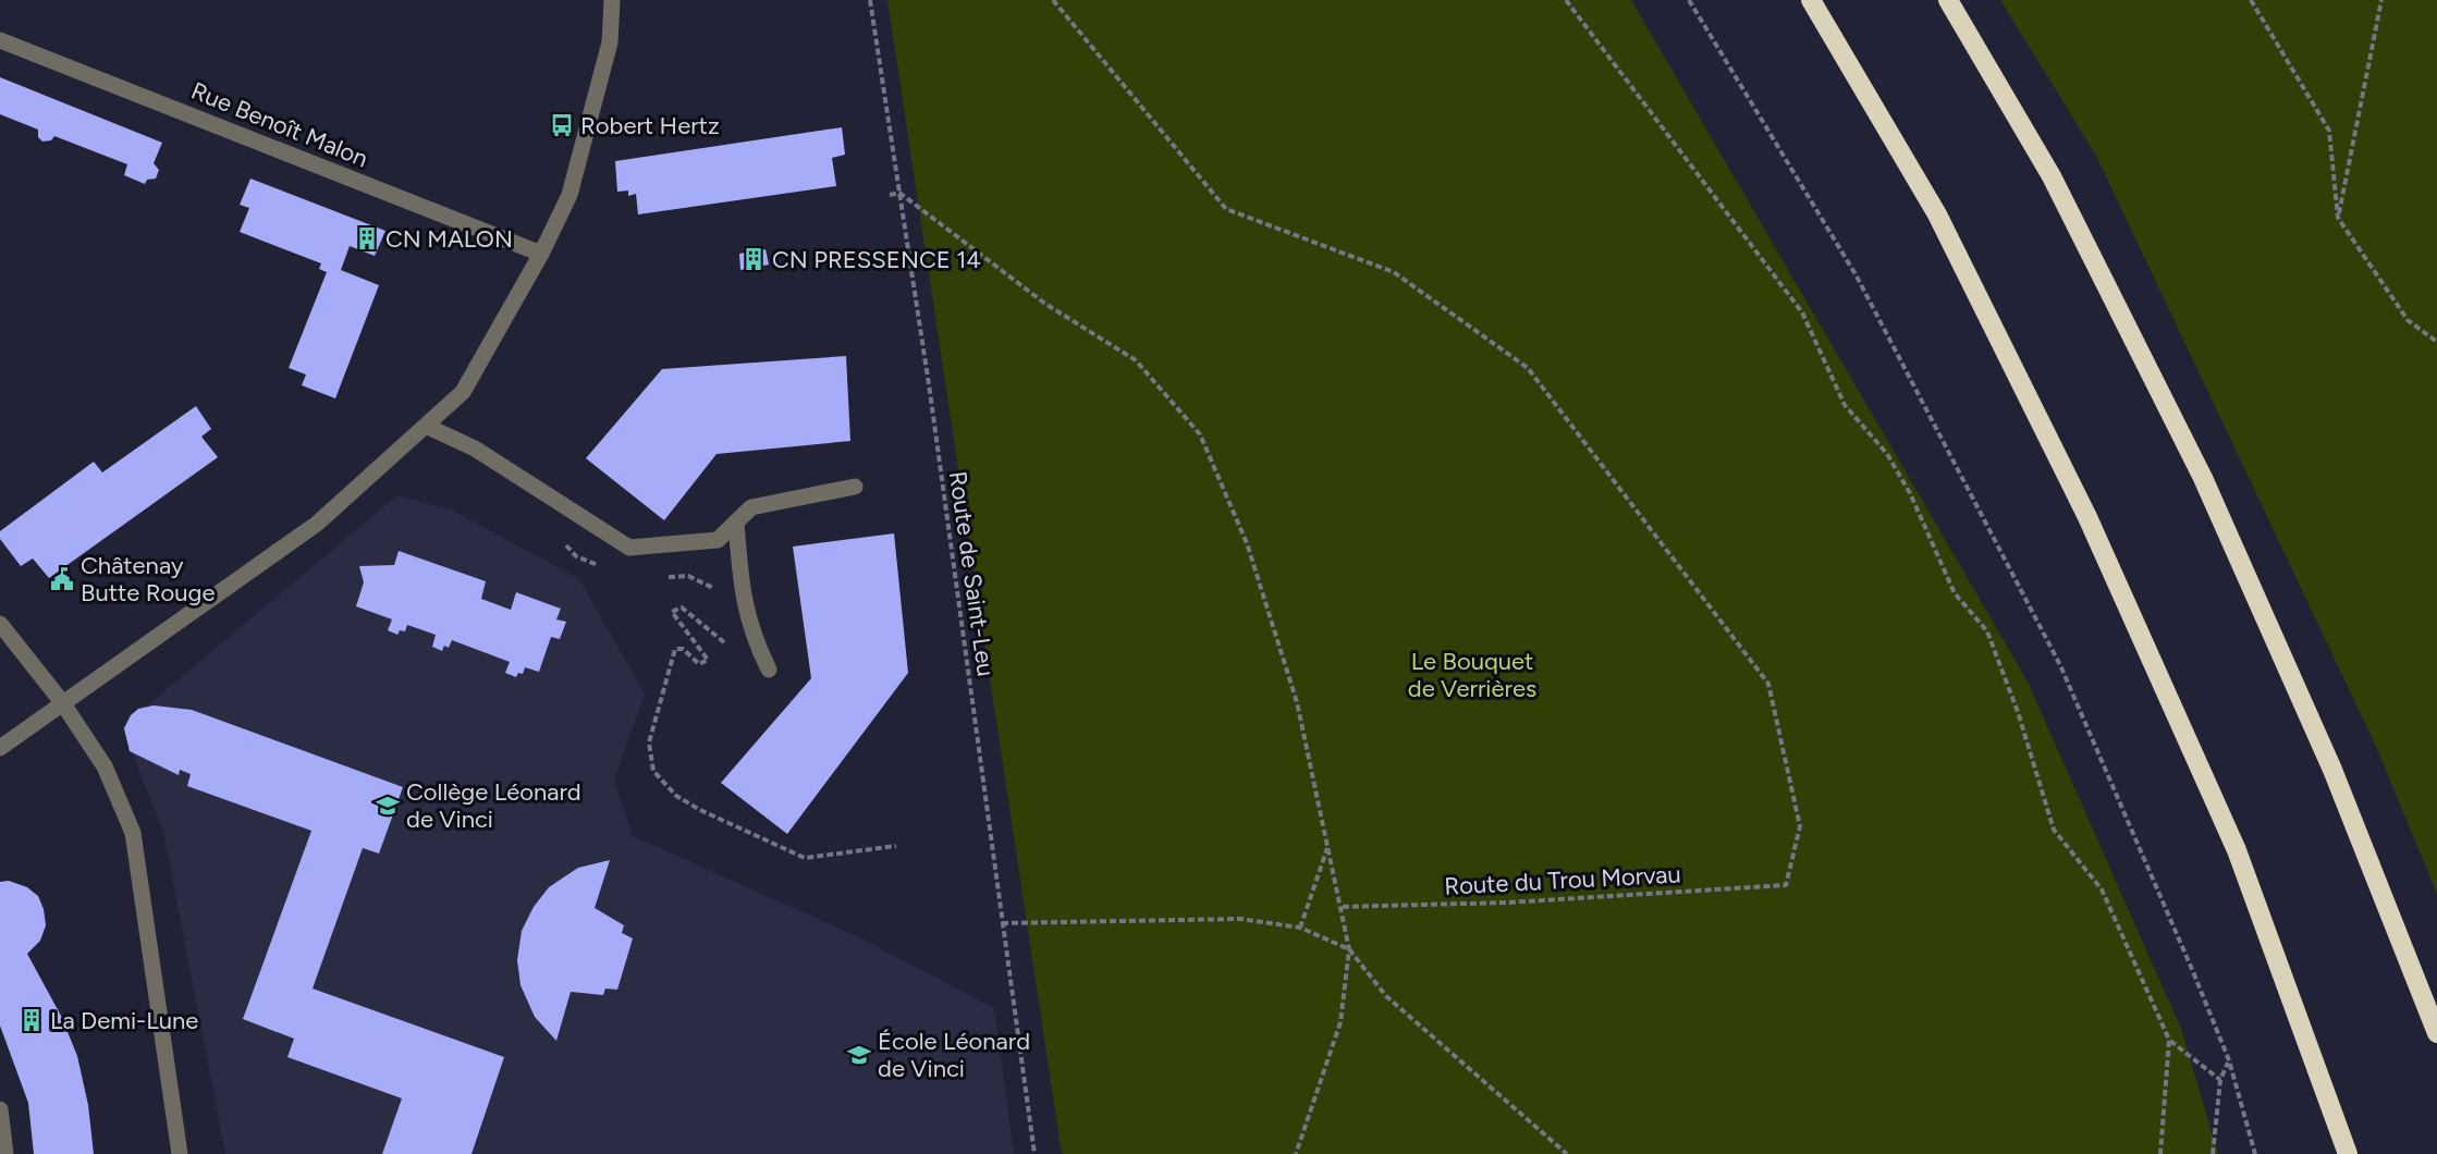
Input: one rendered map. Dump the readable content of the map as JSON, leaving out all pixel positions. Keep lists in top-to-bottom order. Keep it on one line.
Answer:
{"streets":{"street":["Rue Benoît Malon"],"path":["Route de Saint-Leu","Route du Trou Morvau"]},"parks":["Le Bouquet de Verrières"],"places":{"bus stop":["Robert Hertz"],"building":["CN MALON","CN PRESSENCE 14","La Demi-Lune"],"public building":["Châtenay Butte Rouge"],"school or university":["Collège Léonard de Vinci","École Léonard de Vinci"]}}
